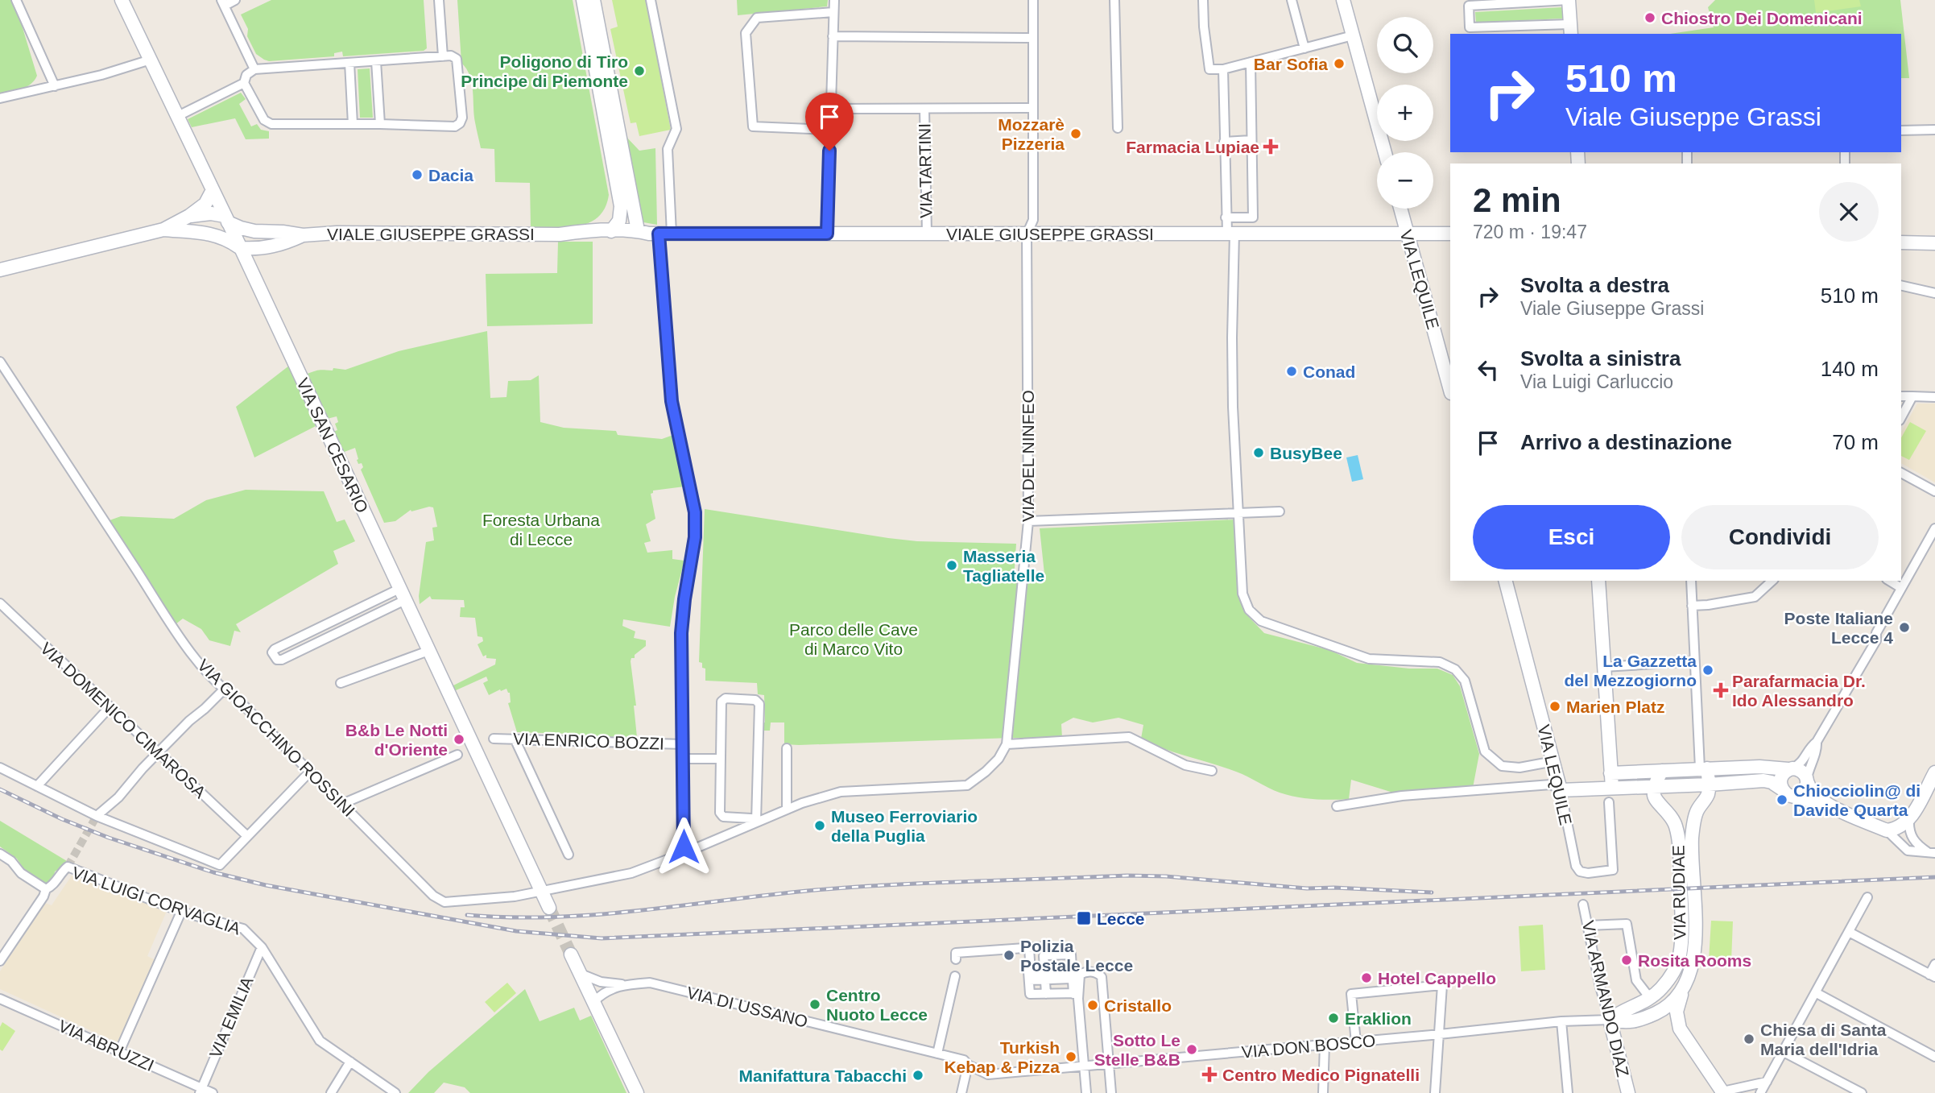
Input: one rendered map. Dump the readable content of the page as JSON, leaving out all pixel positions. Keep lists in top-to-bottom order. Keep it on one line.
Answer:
{"streets":{"main road":["VIALE GIUSEPPE GRASSI","VIA LEQUILE","VIA SAN CESARIO","VIA RUDIAE","VIA ARMANDO DIAZ"],"street":["VIA TARTINI","VIA DEL NINFEO","VIA DOMENICO CIMAROSA","VIA GIOACCHINO ROSSINI","VIA ENRICO BOZZI","VIA LUIGI CORVAGLIA","VIA DI USSANO","VIA EMILIA","VIA ABRUZZI","VIA DON BOSCO"]},"crossings":[["VIA TARTINI","VIALE GIUSEPPE GRASSI"],["VIALE GIUSEPPE GRASSI","VIA LEQUILE"],["VIALE GIUSEPPE GRASSI","VIA SAN CESARIO"],["VIALE GIUSEPPE GRASSI","VIA DEL NINFEO"],["VIA SAN CESARIO","VIA GIOACCHINO ROSSINI"],["VIA DEL NINFEO","VIA GIOACCHINO ROSSINI"],["VIA RUDIAE","VIA ARMANDO DIAZ"],["VIA RUDIAE","VIA DON BOSCO"],["VIA LUIGI CORVAGLIA","VIA EMILIA"],["VIA ARMANDO DIAZ","VIA DON BOSCO"],["VIA DI USSANO","VIA DON BOSCO"],["VIA EMILIA","VIA ABRUZZI"]],"parks":["Foresta Urbana di Lecce","Parco delle Cave di Marco Vito"],"places":{"other":["Chiostro Dei Domenicani","Bar Sofia","Poligono di Tiro Principe di Piemonte","Mozzarè Pizzeria","Dacia","Conad","BusyBee","Masseria Tagliatelle","Poste Italiane Lecce 4","La Gazzetta del Mezzogiorno","Marien Platz","B&b Le Notti d'Oriente","Chiocciolin@ di Davide Quarta","Museo Ferroviario della Puglia","Polizia Postale Lecce","Rosita Rooms","Hotel Cappello","Centro Nuoto Lecce","Cristallo","Eraklion","Chiesa di Santa Maria dell'Idria","Sotto Le Stelle B&B","Turkish Kebap & Pizza","Manifattura Tabacchi"],"health":["Farmacia Lupiae","Parafarmacia Dr. Ido Alessandro","Centro Medico Pignatelli"],"transit":["Lecce"]},"page":{"map_buttons":["+","−"],"turn":["510 m","Viale Giuseppe Grassi"],"heading":["2 min","720 m · 19:47"],"list":[{"name":"Svolta a destra","note":"Viale Giuseppe Grassi","value":"510 m"},{"name":"Svolta a sinistra","note":"Via Luigi Carluccio","value":"140 m"},{"name":"Arrivo a destinazione","value":"70 m"}],"buttons":["Esci","Condividi"]}}
